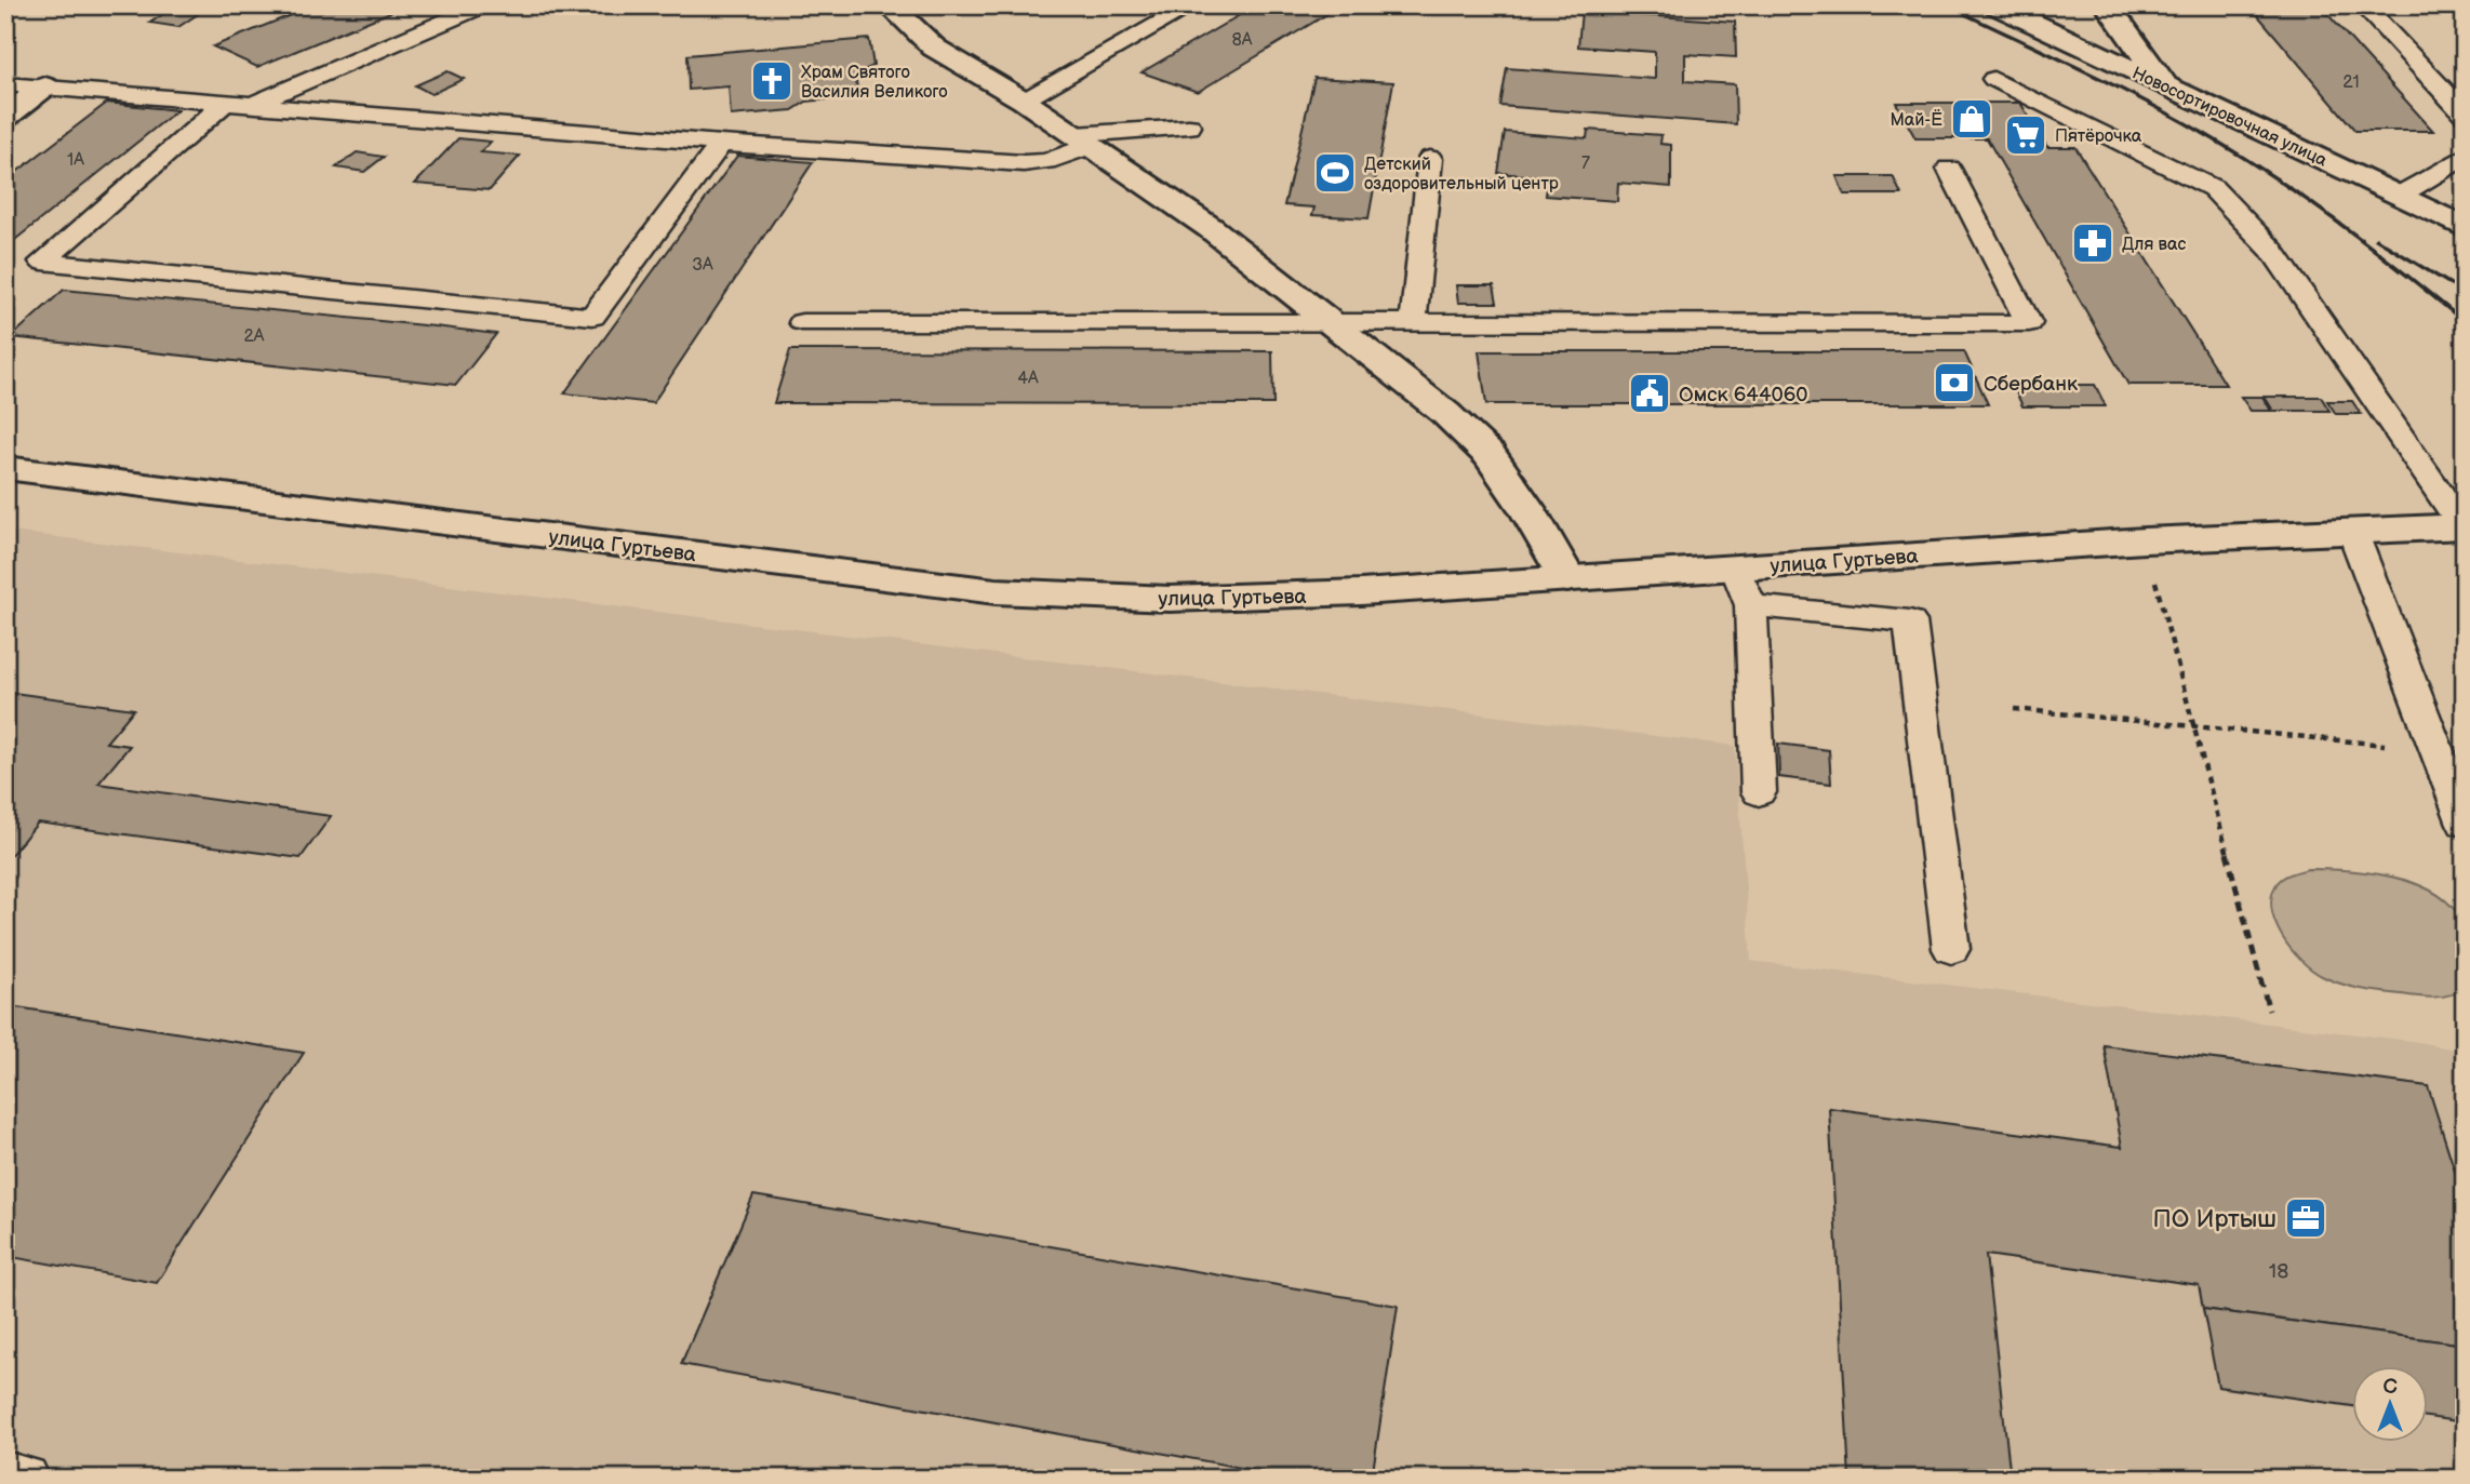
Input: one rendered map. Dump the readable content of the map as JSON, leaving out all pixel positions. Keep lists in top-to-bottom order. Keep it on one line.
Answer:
{"streets":{"street":["Новосортировочная улица","улица Гуртьева"]},"places":{"church":["Храм Святого Василия Великого"],"shop":["Май-Ё"],"supermarket":["Пятёрочка"],"sports":["Детский оздоровительный центр"],"pharmacy":["Для вас"],"bank":["Сбербанк"],"public building":["Омск 644060"],"office":["ПО Иртыш"]},"house_numbers":["8А","21","1А","7","3А","2А","4А","18"],"north":"top"}
